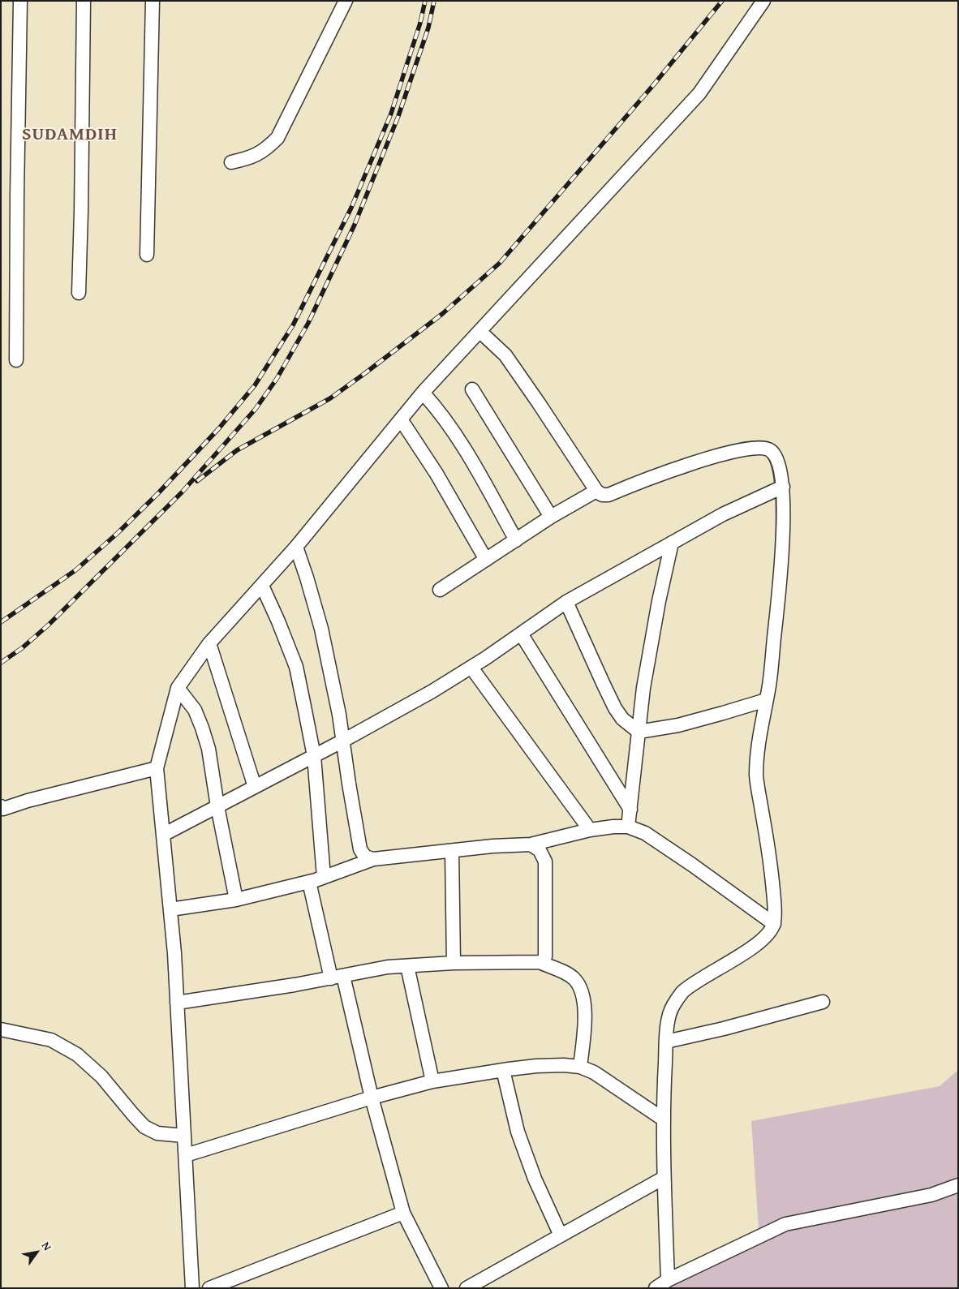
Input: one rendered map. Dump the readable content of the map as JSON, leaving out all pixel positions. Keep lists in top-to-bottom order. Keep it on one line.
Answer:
{"districts":["SUDAMDIH"],"north":"top right"}
